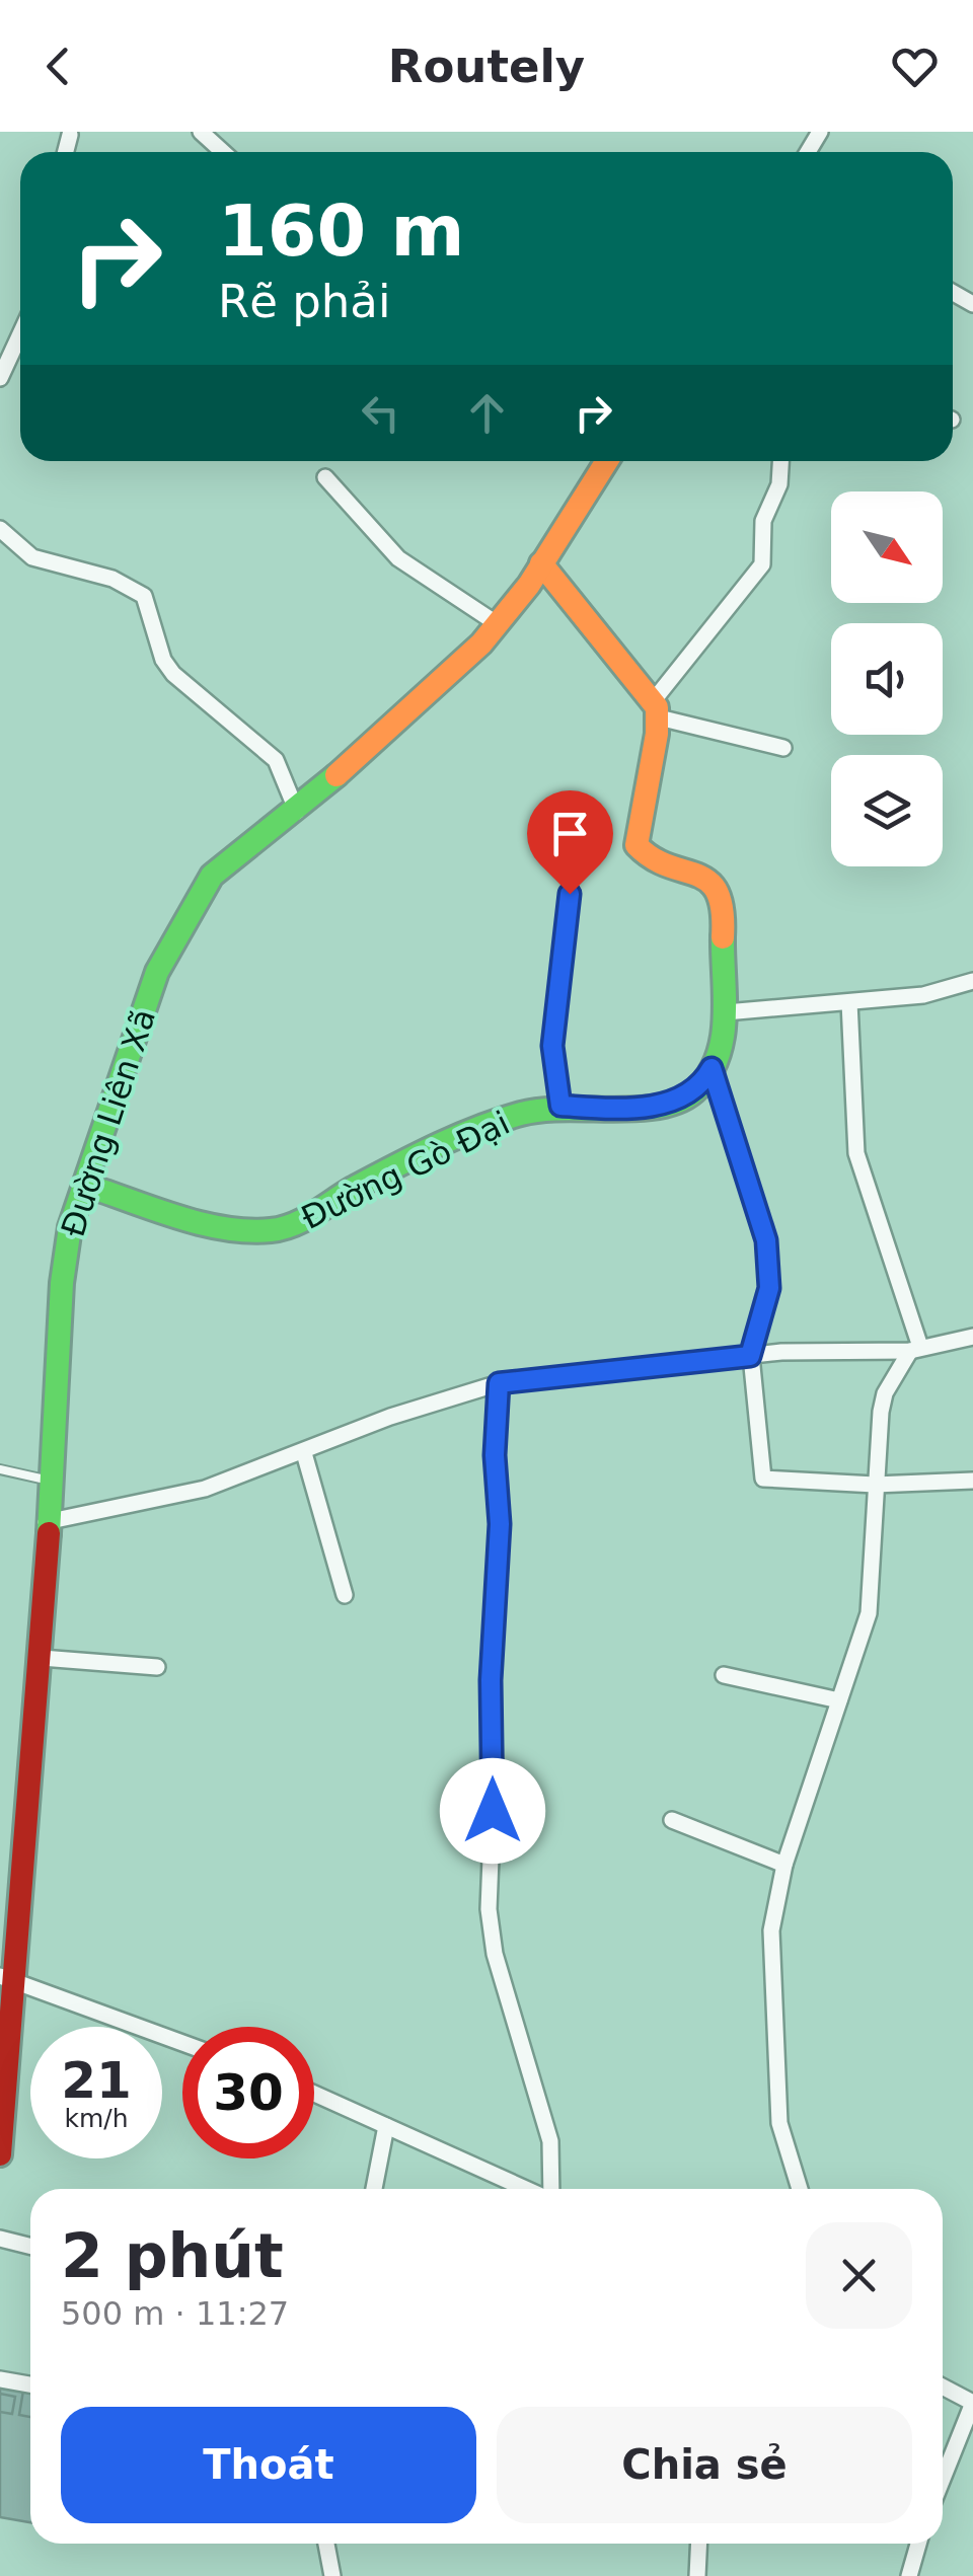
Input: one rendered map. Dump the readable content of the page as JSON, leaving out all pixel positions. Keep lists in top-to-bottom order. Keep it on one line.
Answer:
{"streets":{"street":["Đường Liên Xã","Đường Gò Đại"]},"crossings":[["Đường Liên Xã","Đường Gò Đại"]],"north":"bottom right","page":{"header":"Routely","turn":["160 m","Rẽ phải"],"speed":"21 km/h","limit":"30","heading":["2 phút","500 m · 11:27"],"buttons":["Thoát","Chia sẻ"]}}
